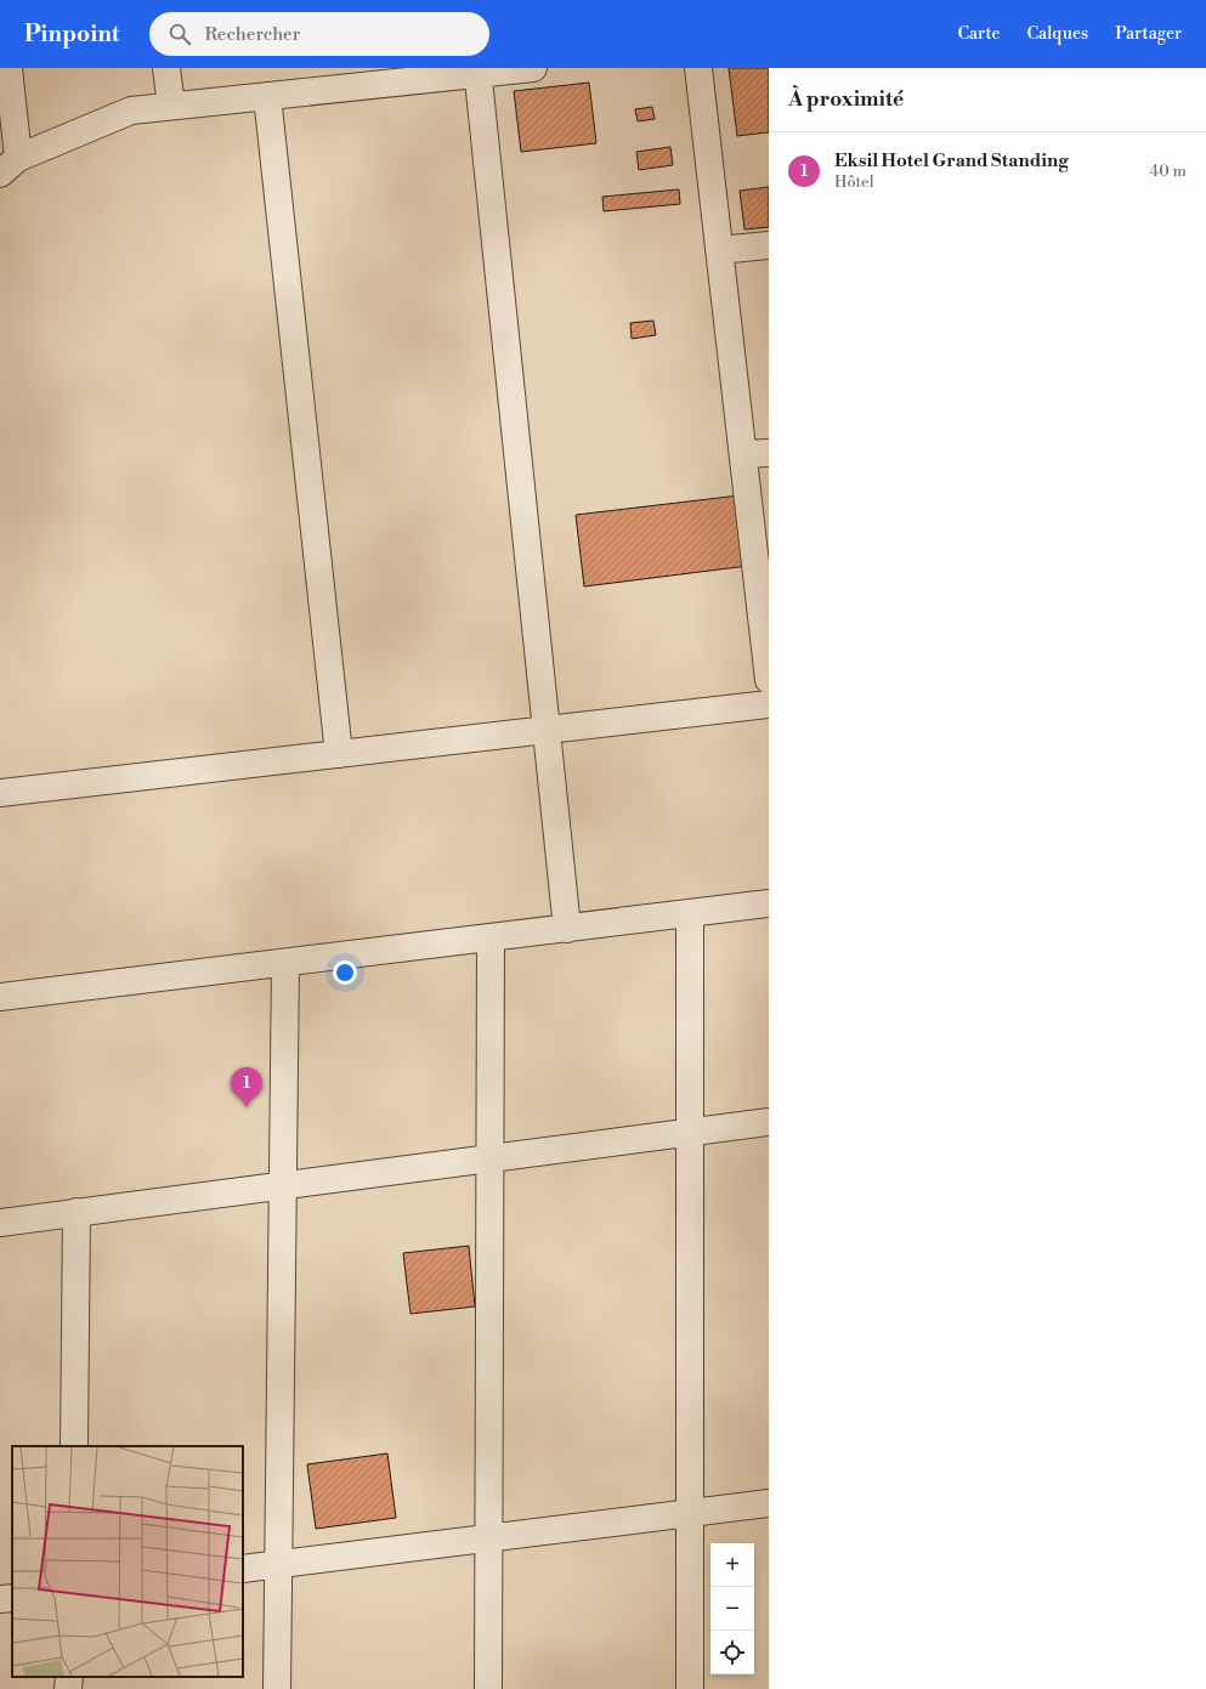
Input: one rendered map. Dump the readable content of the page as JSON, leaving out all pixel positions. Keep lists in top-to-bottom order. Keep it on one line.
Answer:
{"page":{"header":"Pinpoint","search":"Rechercher","nav":["Carte","Calques","Partager"],"heading":"À proximité","list":[{"mark":"1","name":"Eksil Hotel Grand Standing","note":"Hôtel","value":"40 m"}],"pins":"1","map_buttons":["+","−"]}}
